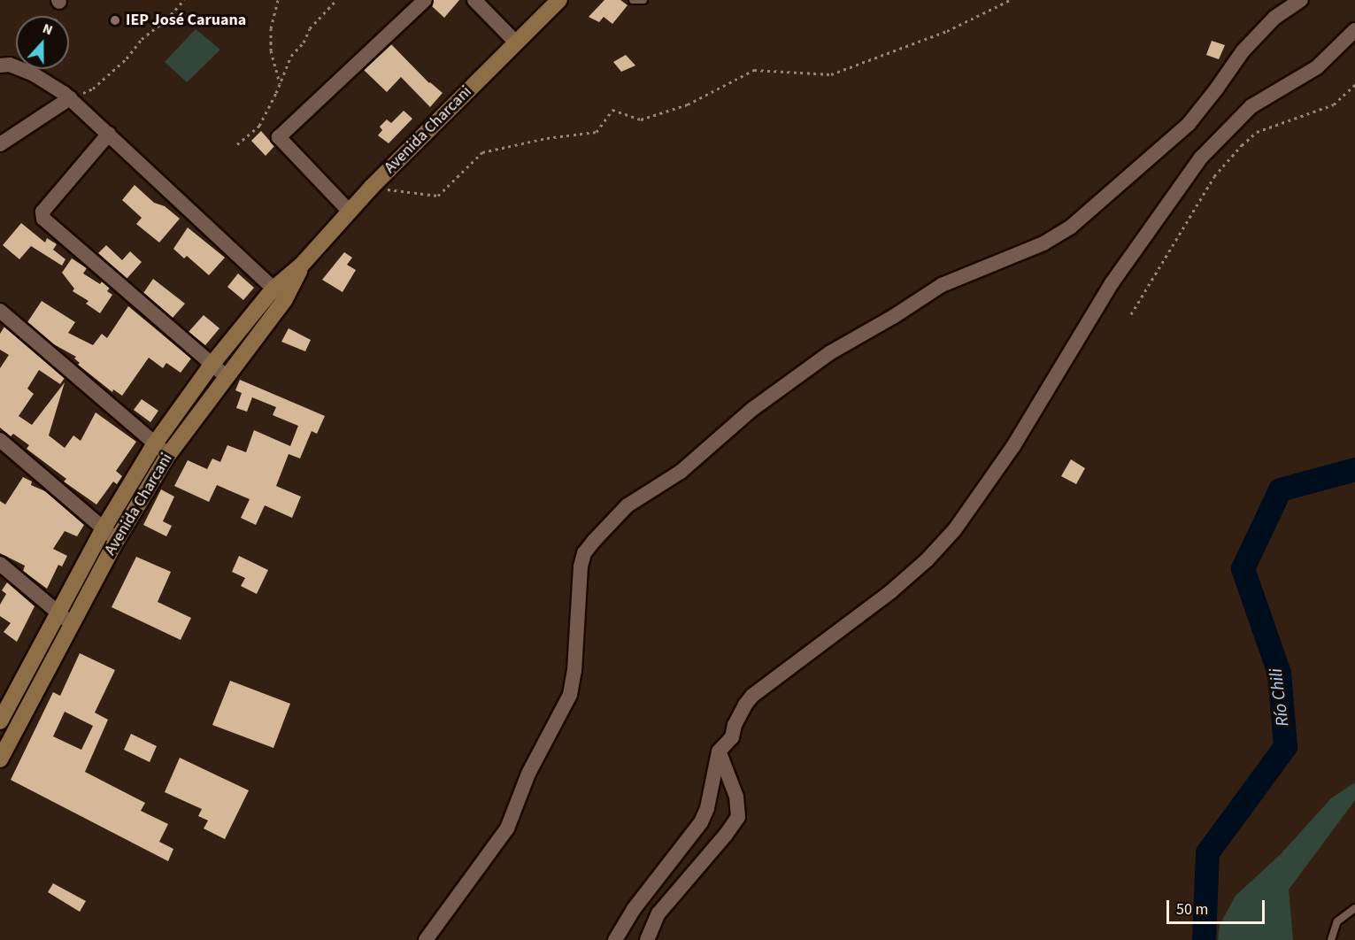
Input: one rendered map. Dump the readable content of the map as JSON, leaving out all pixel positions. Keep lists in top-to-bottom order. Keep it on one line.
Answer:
{"streets":{"main road":["Avenida Charcani"]},"water":["Río Chili"],"places":["IEP José Caruana"],"scale_bar":"50 m","north":"top"}
